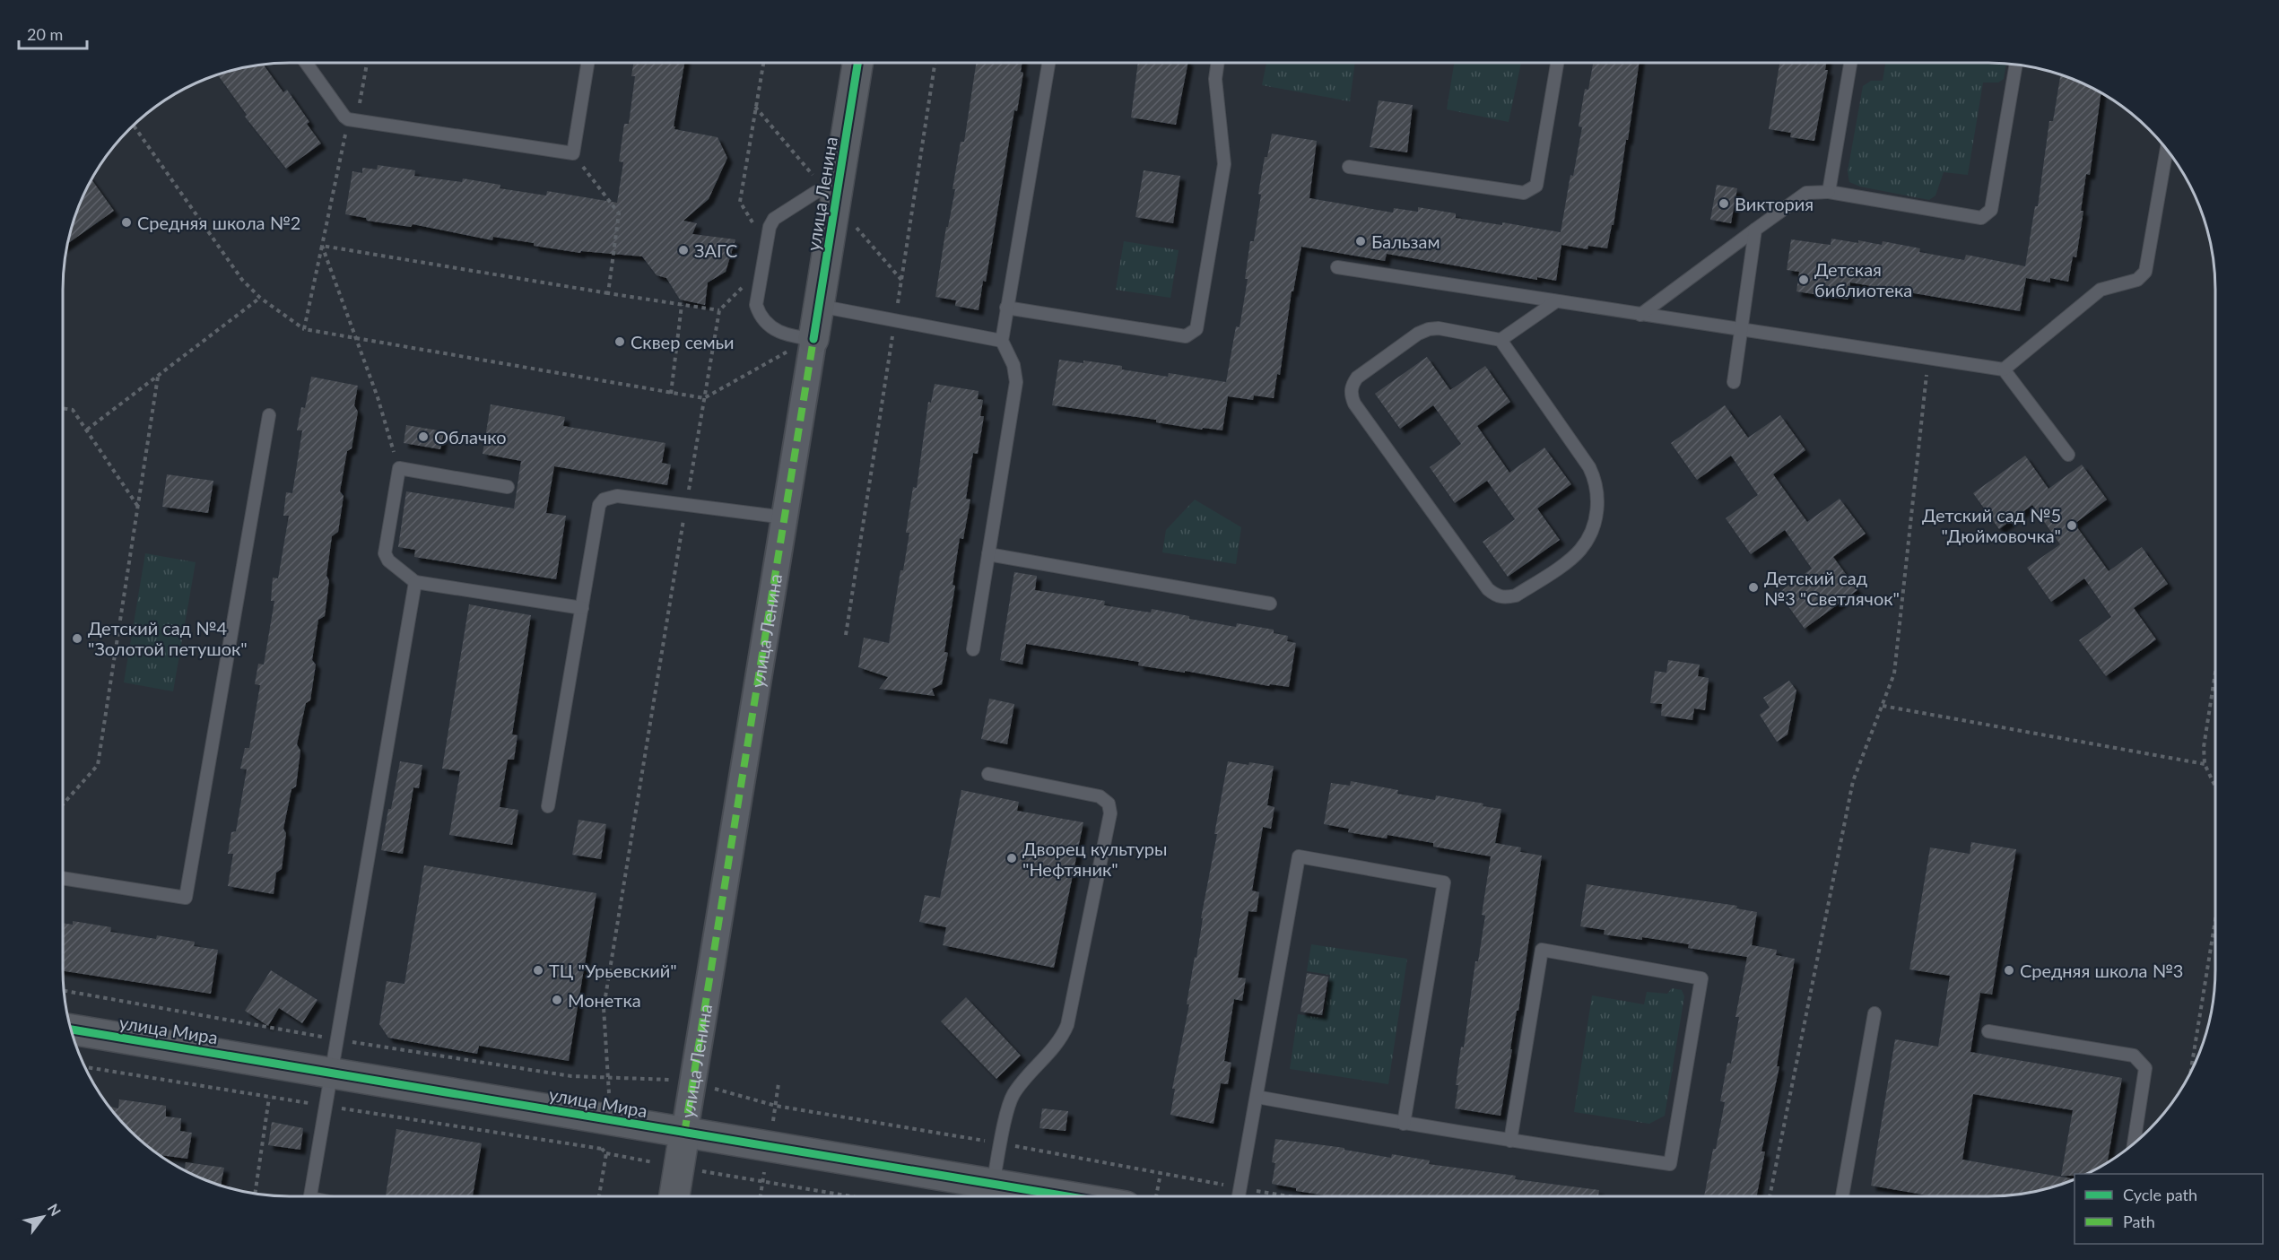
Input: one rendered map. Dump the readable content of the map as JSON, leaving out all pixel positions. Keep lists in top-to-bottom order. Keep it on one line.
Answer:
{"streets":{"street":["улица Ленина","улица Мира"]},"crossings":[["улица Ленина","улица Мира"]],"places":["Виктория","Средняя школа №2","Бальзам","ЗАГС","Детская библиотека","Сквер семьи","Облачко","Детский сад №5 \"Дюймовочка\"","Детский сад №3 \"Светлячок\"","Детский сад №4 \"Золотой петушок\"","Дворец культуры \"Нефтяник\"","ТЦ \"Урьевский\"","Средняя школа №3","Монетка"],"legend":["Cycle path","Path"],"scale_bar":"20 m","north":"top right"}
